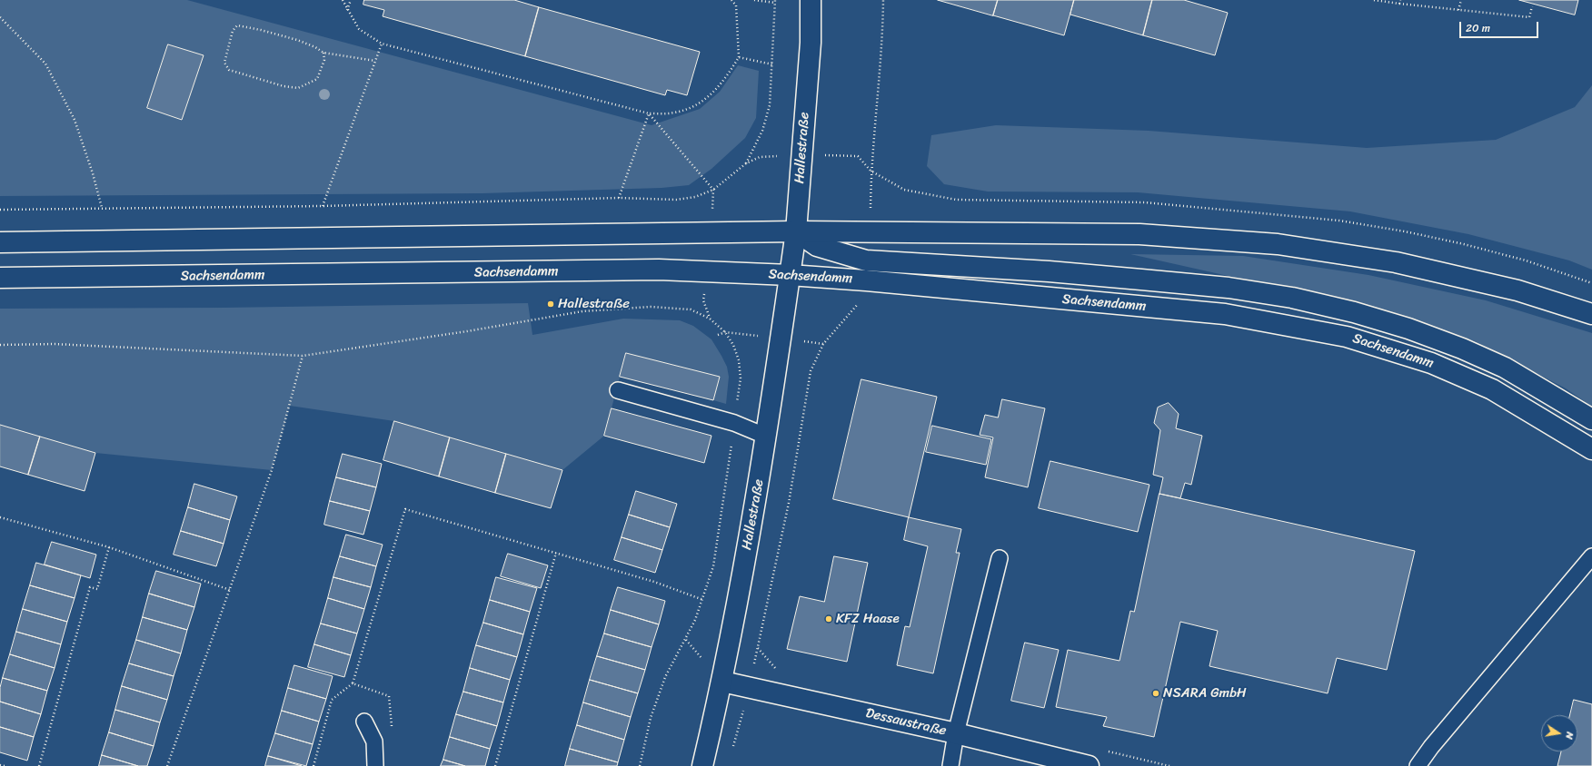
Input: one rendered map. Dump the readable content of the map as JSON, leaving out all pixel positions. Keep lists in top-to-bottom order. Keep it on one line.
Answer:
{"streets":{"street":["Hallestraße","Sachsendamm","Dessaustraße"]},"crossings":[["Hallestraße","Sachsendamm"],["Hallestraße","Dessaustraße"]],"places":["Hallestraße","KFZ Haase","NSARA GmbH"],"scale_bar":"20 m","north":"right"}
